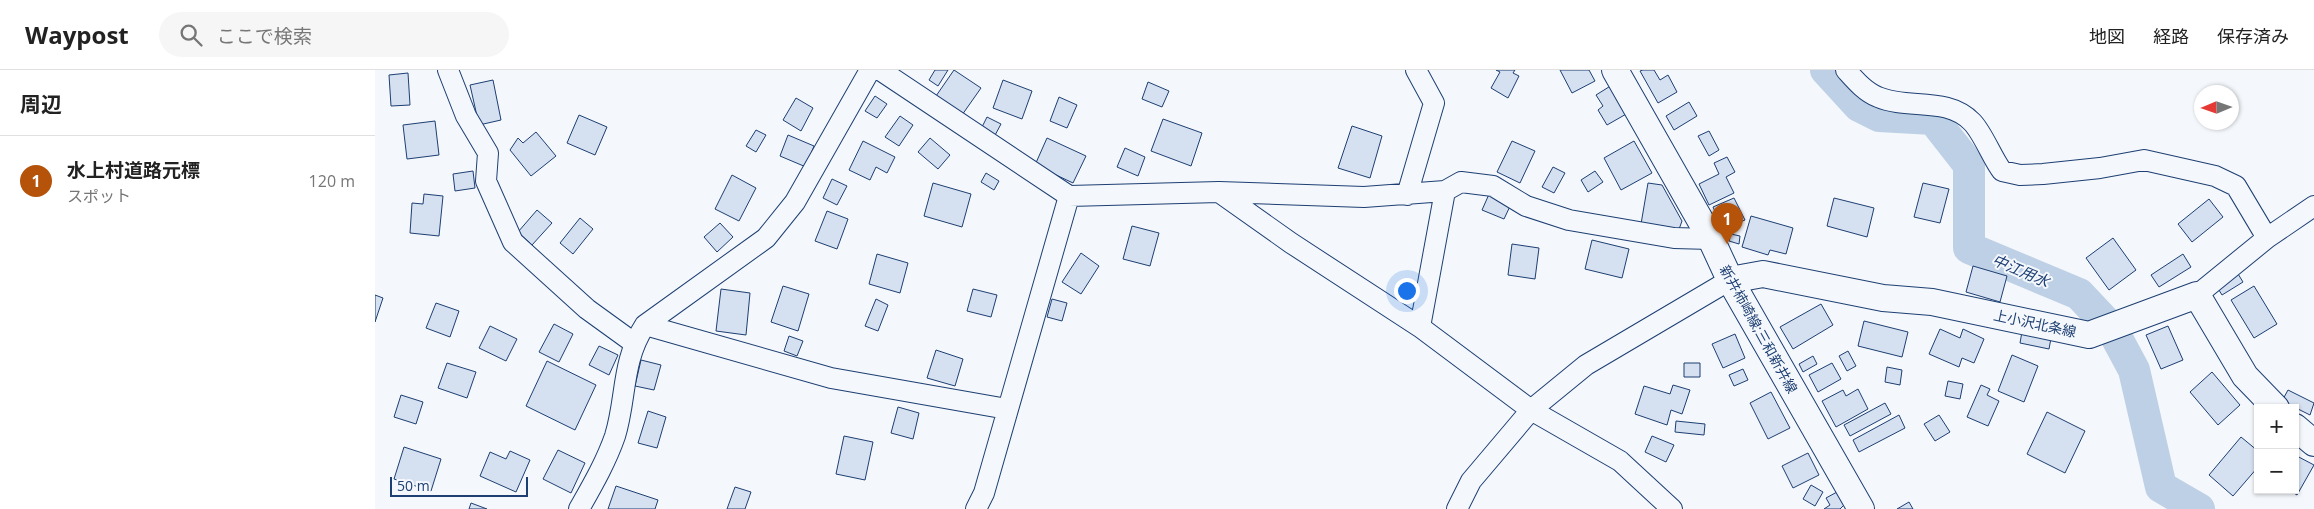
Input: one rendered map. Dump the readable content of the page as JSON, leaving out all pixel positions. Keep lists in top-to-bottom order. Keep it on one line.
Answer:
{"streets":{"main road":["上小沢北条線","新井柿崎線;三和新井線"]},"crossings":[["上小沢北条線","新井柿崎線;三和新井線"]],"water":["中江用水"],"scale_bar":"50 m","north":"left","page":{"header":"Waypost","search":"ここで検索","nav":["地図","経路","保存済み"],"heading":"周辺","list":[{"mark":"1","name":"水上村道路元標","note":"スポット","value":"120 m"}],"pins":"1","map_buttons":["+","−"],"scale":"50 m"}}
